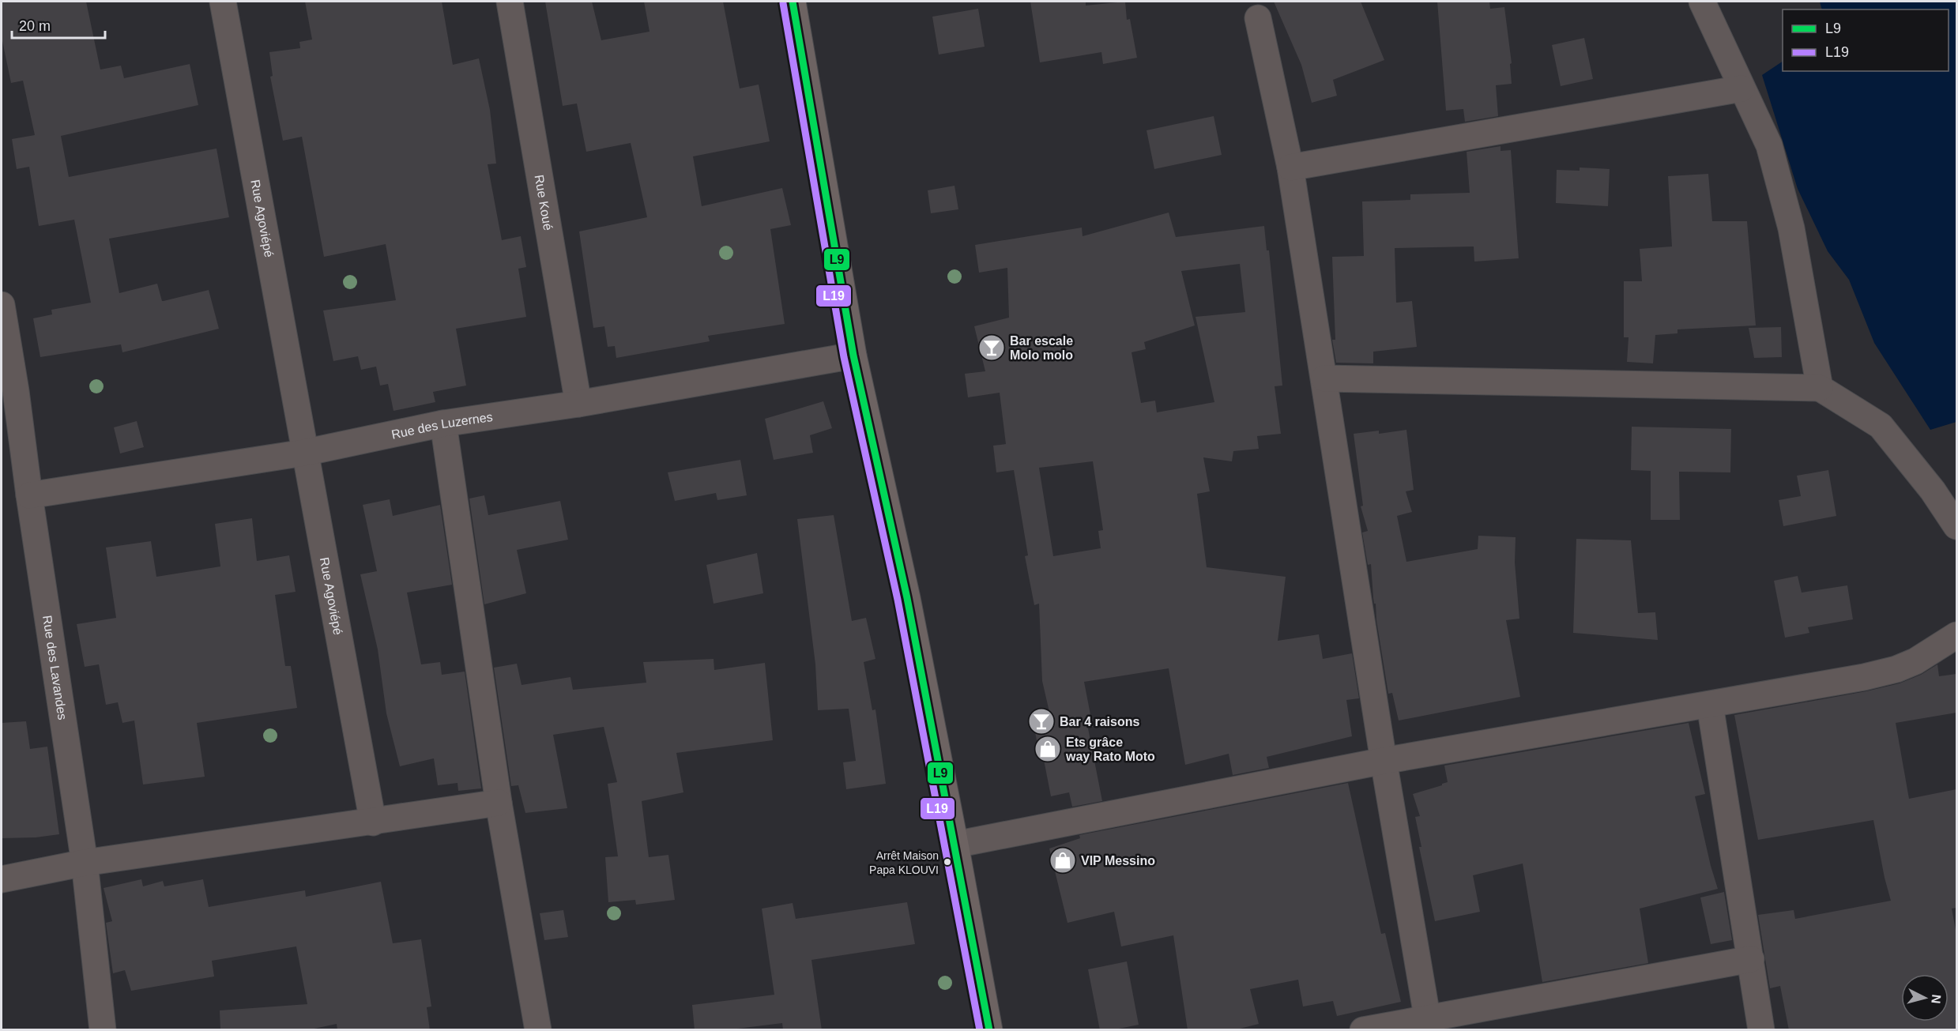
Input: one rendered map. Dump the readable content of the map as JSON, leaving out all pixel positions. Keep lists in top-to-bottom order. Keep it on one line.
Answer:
{"streets":{"street":["Rue Koué","Rue Agoviépé","Rue des Luzernes","Rue des Lavandes"]},"crossings":[["Rue Koué","Rue des Luzernes"],["Rue Agoviépé","Rue des Luzernes"],["Rue des Luzernes","Rue des Lavandes"]],"places":{"bar":["Bar escale Molo molo","Bar 4 raisons"],"shop":["Ets grâce way Rato Moto","VIP Messino"],"other":["Arrêt Maison Papa KLOUVI"]},"lines":["transit line L9","transit line L19"],"legend":["L9","L19"],"scale_bar":"20 m","north":"right"}
